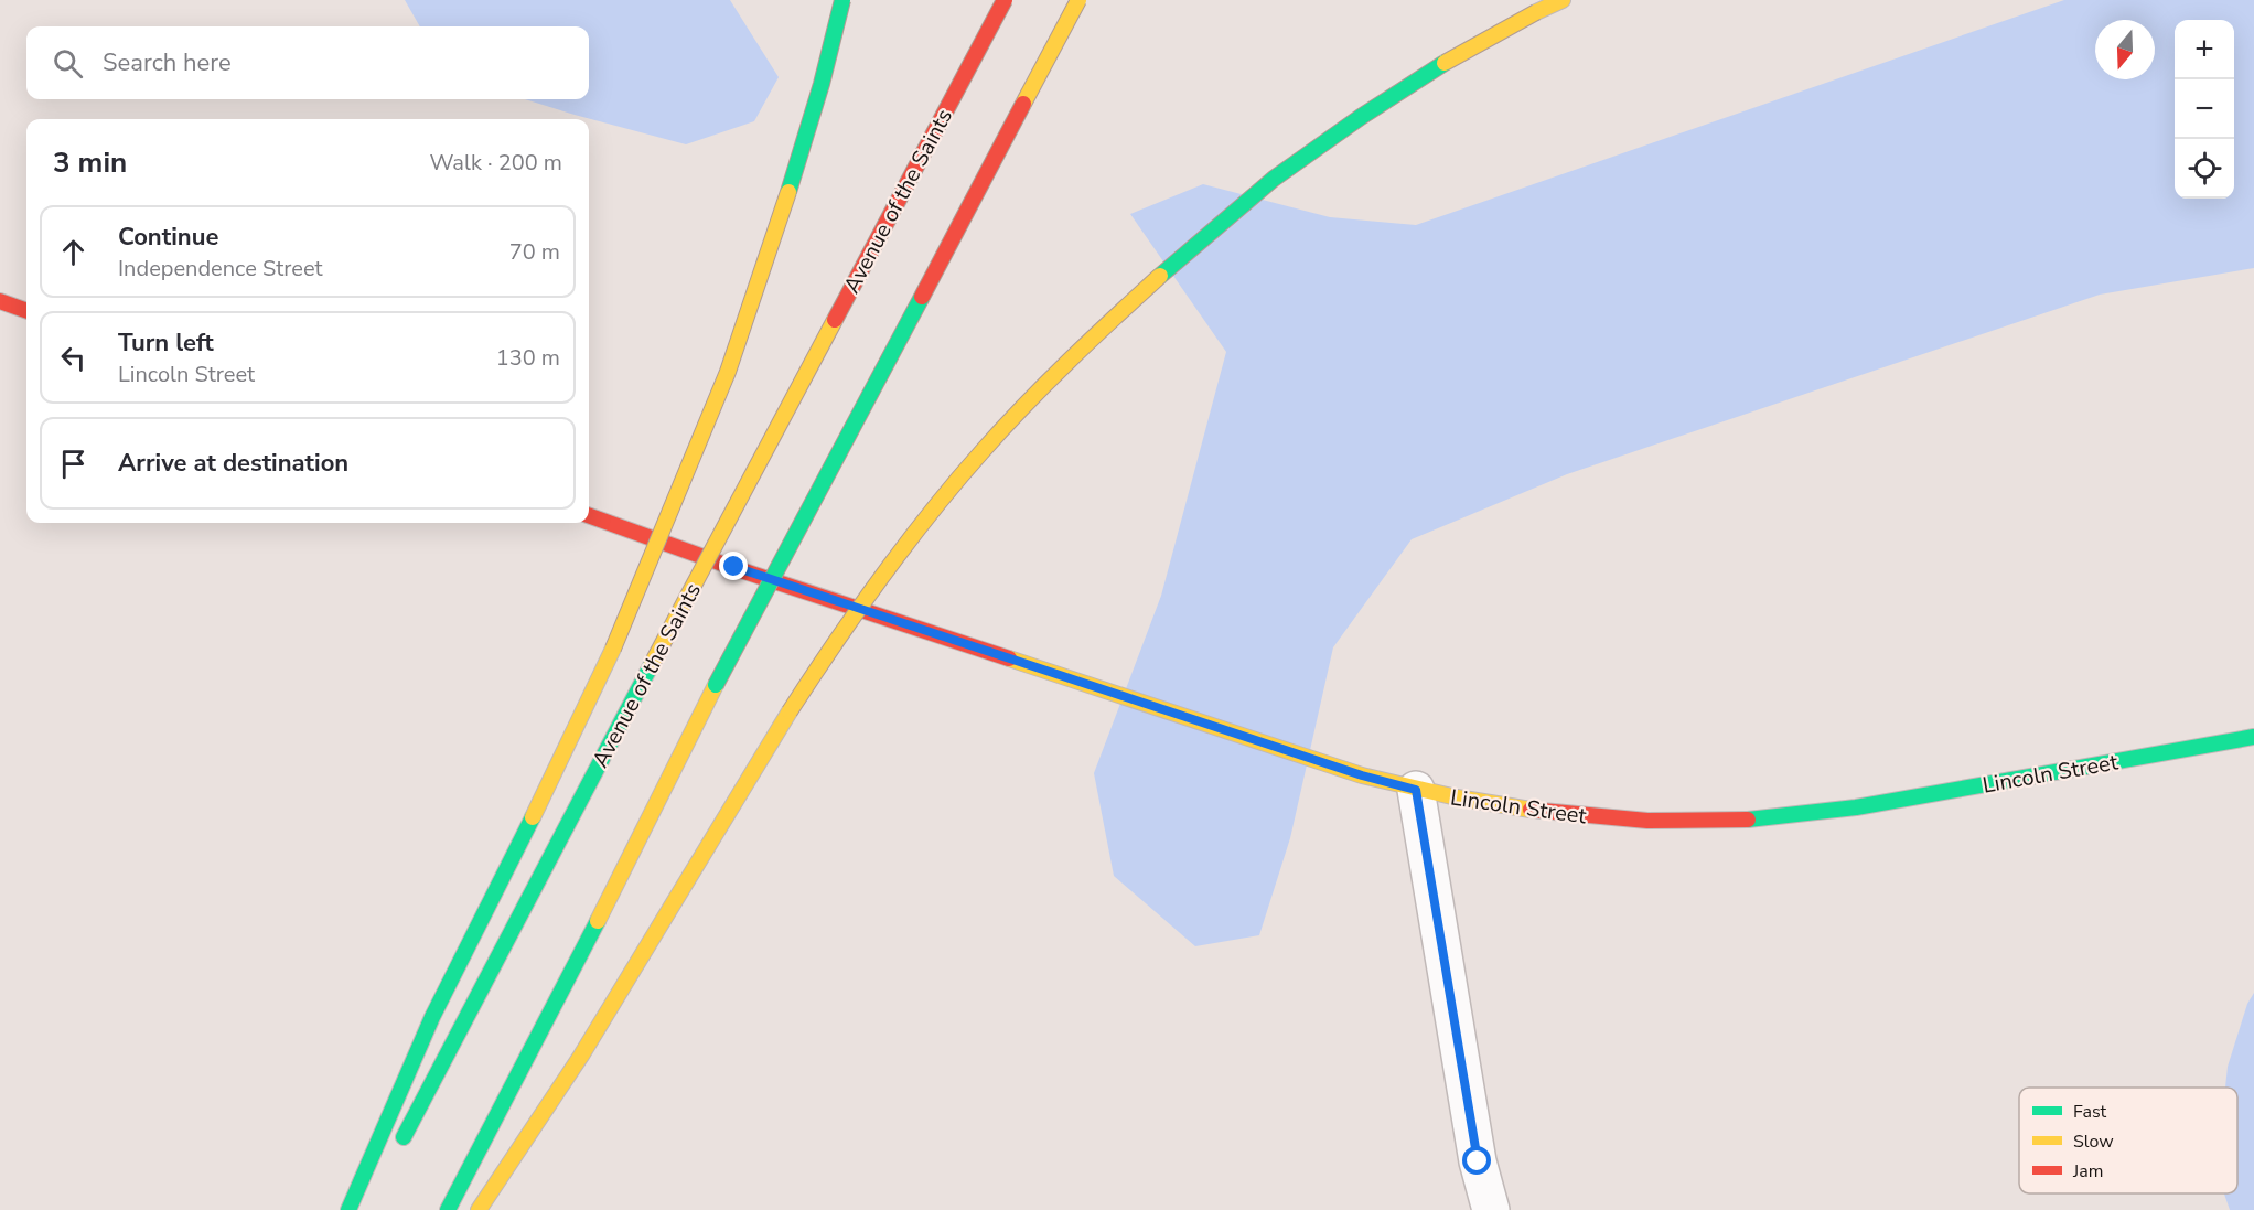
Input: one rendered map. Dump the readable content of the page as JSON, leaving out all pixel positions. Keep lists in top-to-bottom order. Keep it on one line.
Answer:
{"streets":{"main road":["Avenue of the Saints","Lincoln Street"]},"legend":["Fast","Slow","Jam"],"north":"bottom","page":{"map_buttons":["+","−"],"search":"Search here","heading":["3 min","Walk · 200 m"],"list":[["Continue","Independence Street","70 m"],["Turn left","Lincoln Street","130 m"],"Arrive at destination"]}}
